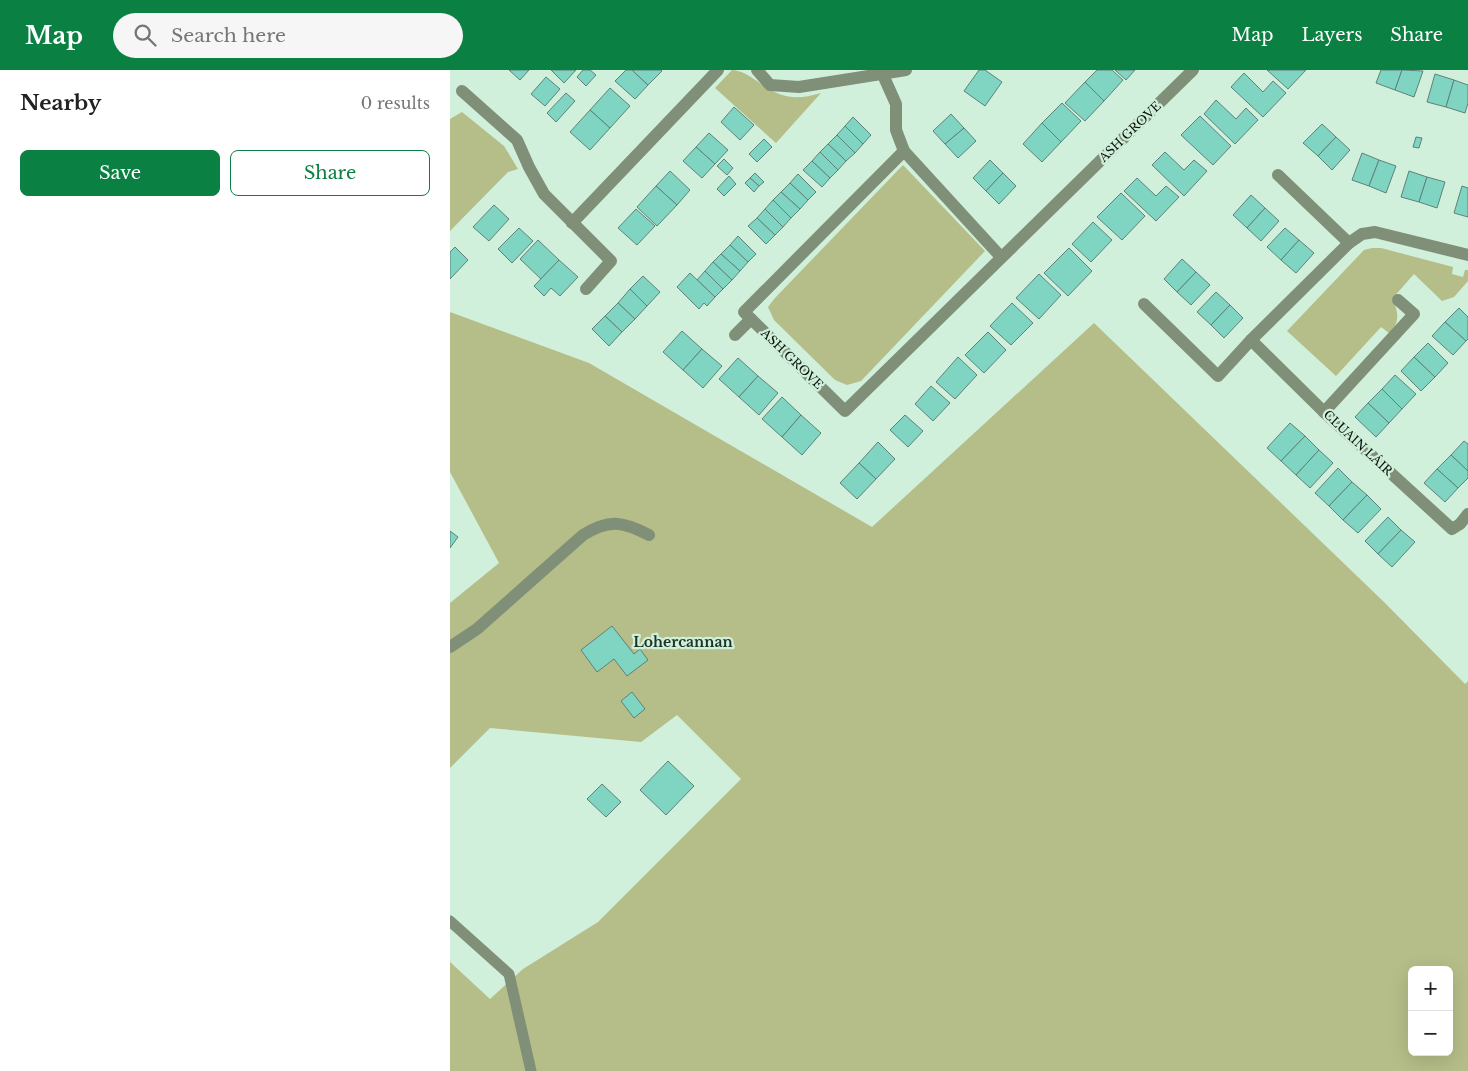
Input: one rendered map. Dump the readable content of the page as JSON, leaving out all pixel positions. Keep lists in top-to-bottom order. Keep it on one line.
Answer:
{"streets":{"street":["ASH GROVE","CLUAIN LÁIR"]},"districts":["Lohercannan"],"page":{"header":"Map","search":"Search here","nav":["Map","Layers","Share"],"heading":["Nearby","0 results"],"buttons":["Save","Share"],"map_buttons":["+","−"]}}
